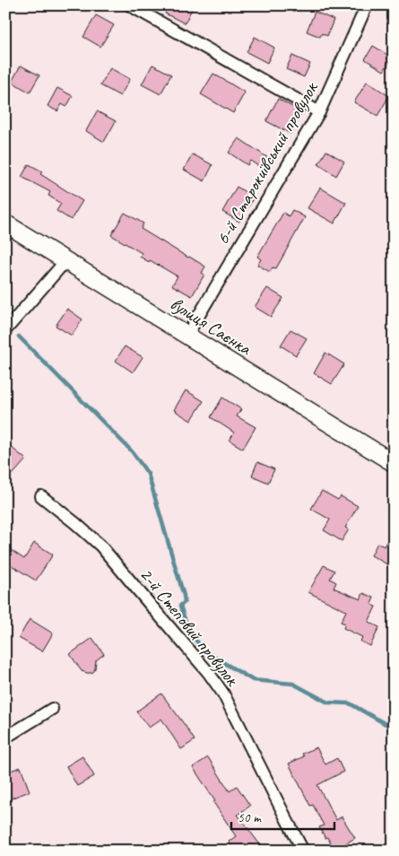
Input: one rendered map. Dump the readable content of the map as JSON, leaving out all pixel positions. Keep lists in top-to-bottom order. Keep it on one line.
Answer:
{"streets":{"street":["6-й Старокиївський провулок","вулиця Саєнка","2-й Степовий провулок"]},"crossings":[["6-й Старокиївський провулок","вулиця Саєнка"]],"scale_bar":"50 m"}
